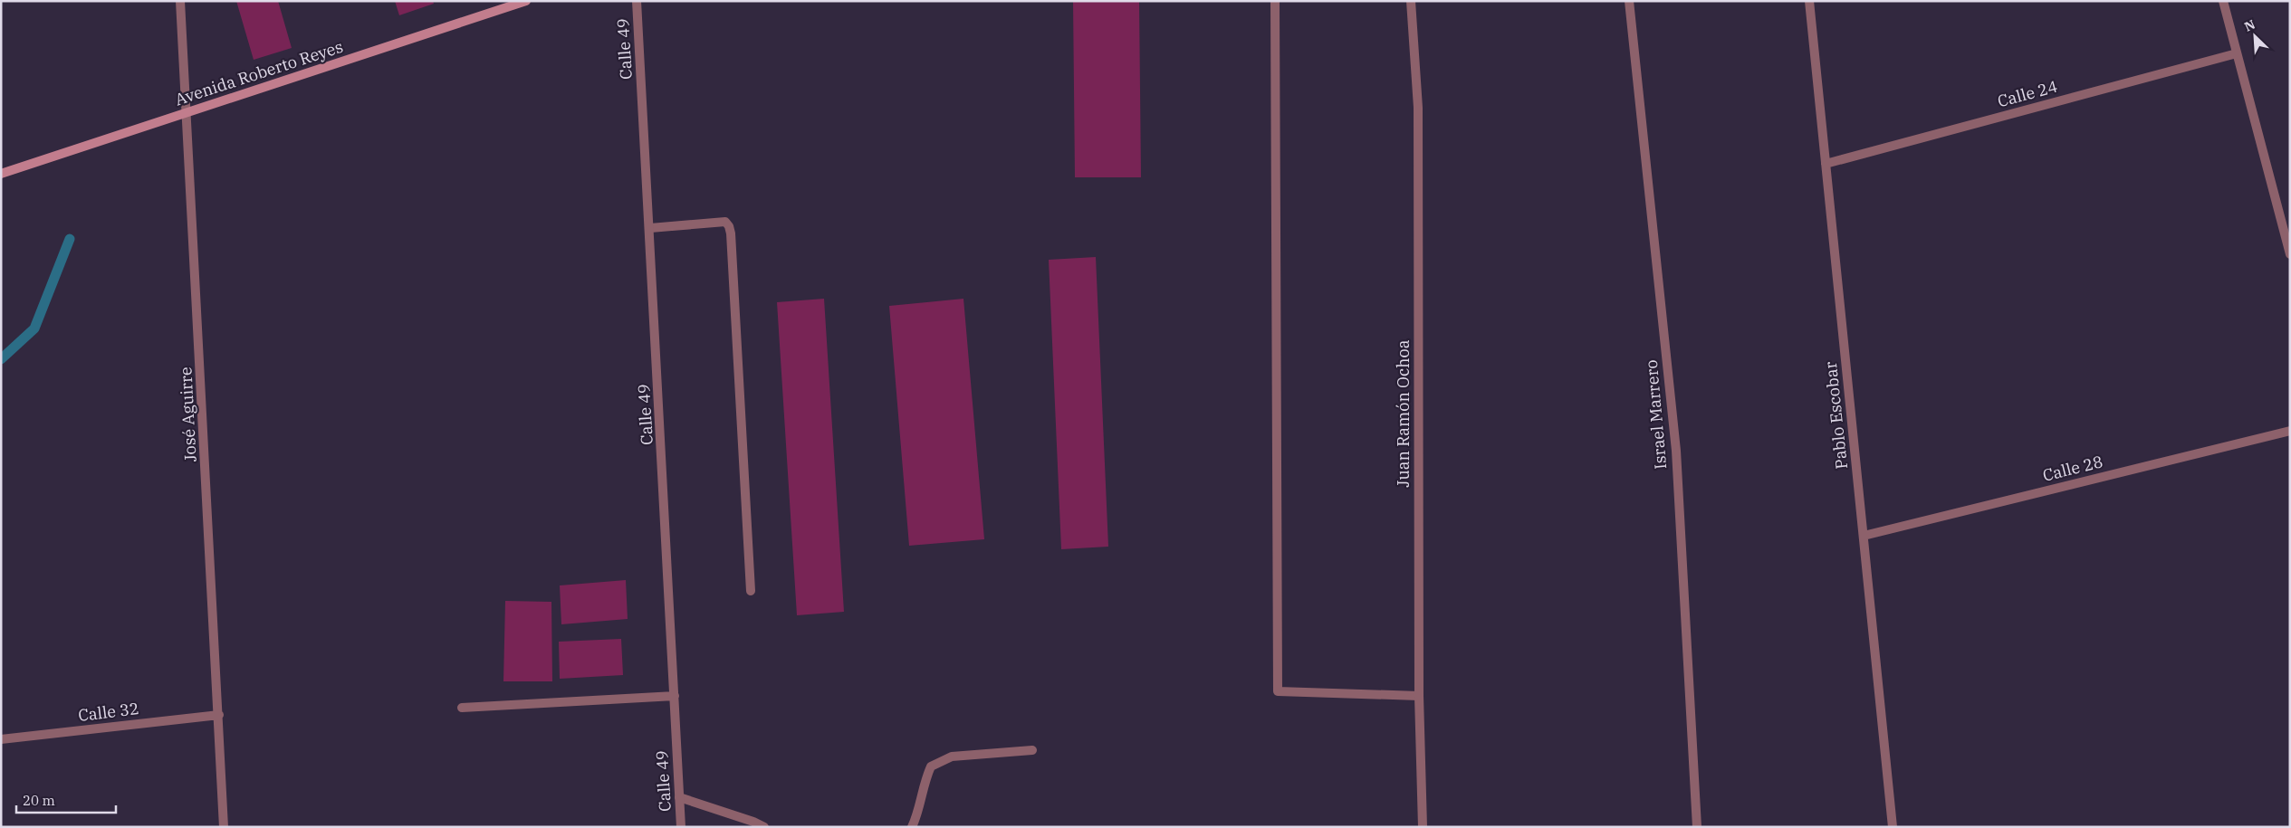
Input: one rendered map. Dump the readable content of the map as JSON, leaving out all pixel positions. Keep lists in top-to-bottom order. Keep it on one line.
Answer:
{"streets":{"main road":["Avenida Roberto Reyes"],"street":["Calle 49","Calle 24","Juan Ramón Ochoa","José Aguirre","Israel Marrero","Pablo Escobar","Calle 28","Calle 32"]},"crossings":[["Avenida Roberto Reyes","José Aguirre"],["Calle 24","Pablo Escobar"],["José Aguirre","Calle 32"],["Pablo Escobar","Calle 28"]],"scale_bar":"20 m","north":"top left"}
